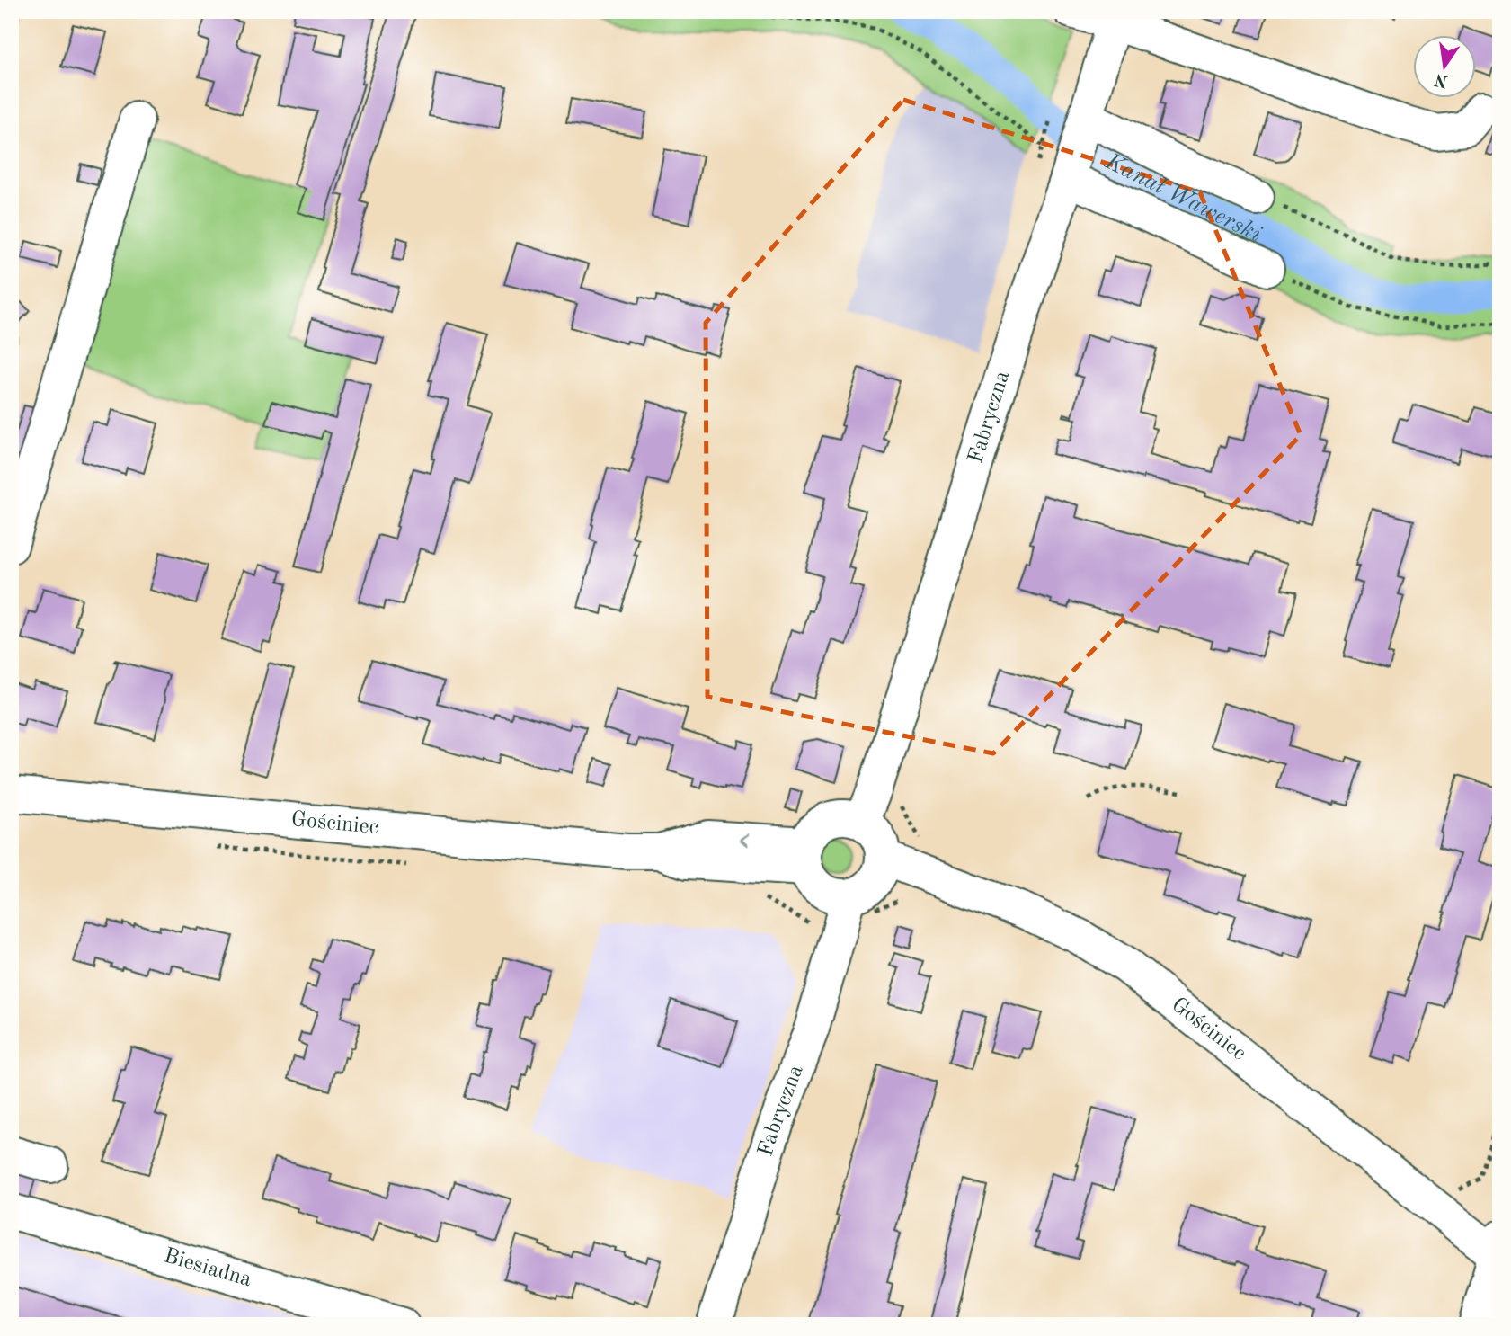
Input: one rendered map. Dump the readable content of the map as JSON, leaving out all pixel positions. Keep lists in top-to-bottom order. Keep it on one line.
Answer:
{"streets":{"street":["Fabryczna","Gościniec","Biesiadna"]},"crossings":[["Fabryczna","Gościniec"]],"water":["Kanał Wawerski"],"north":"bottom"}
